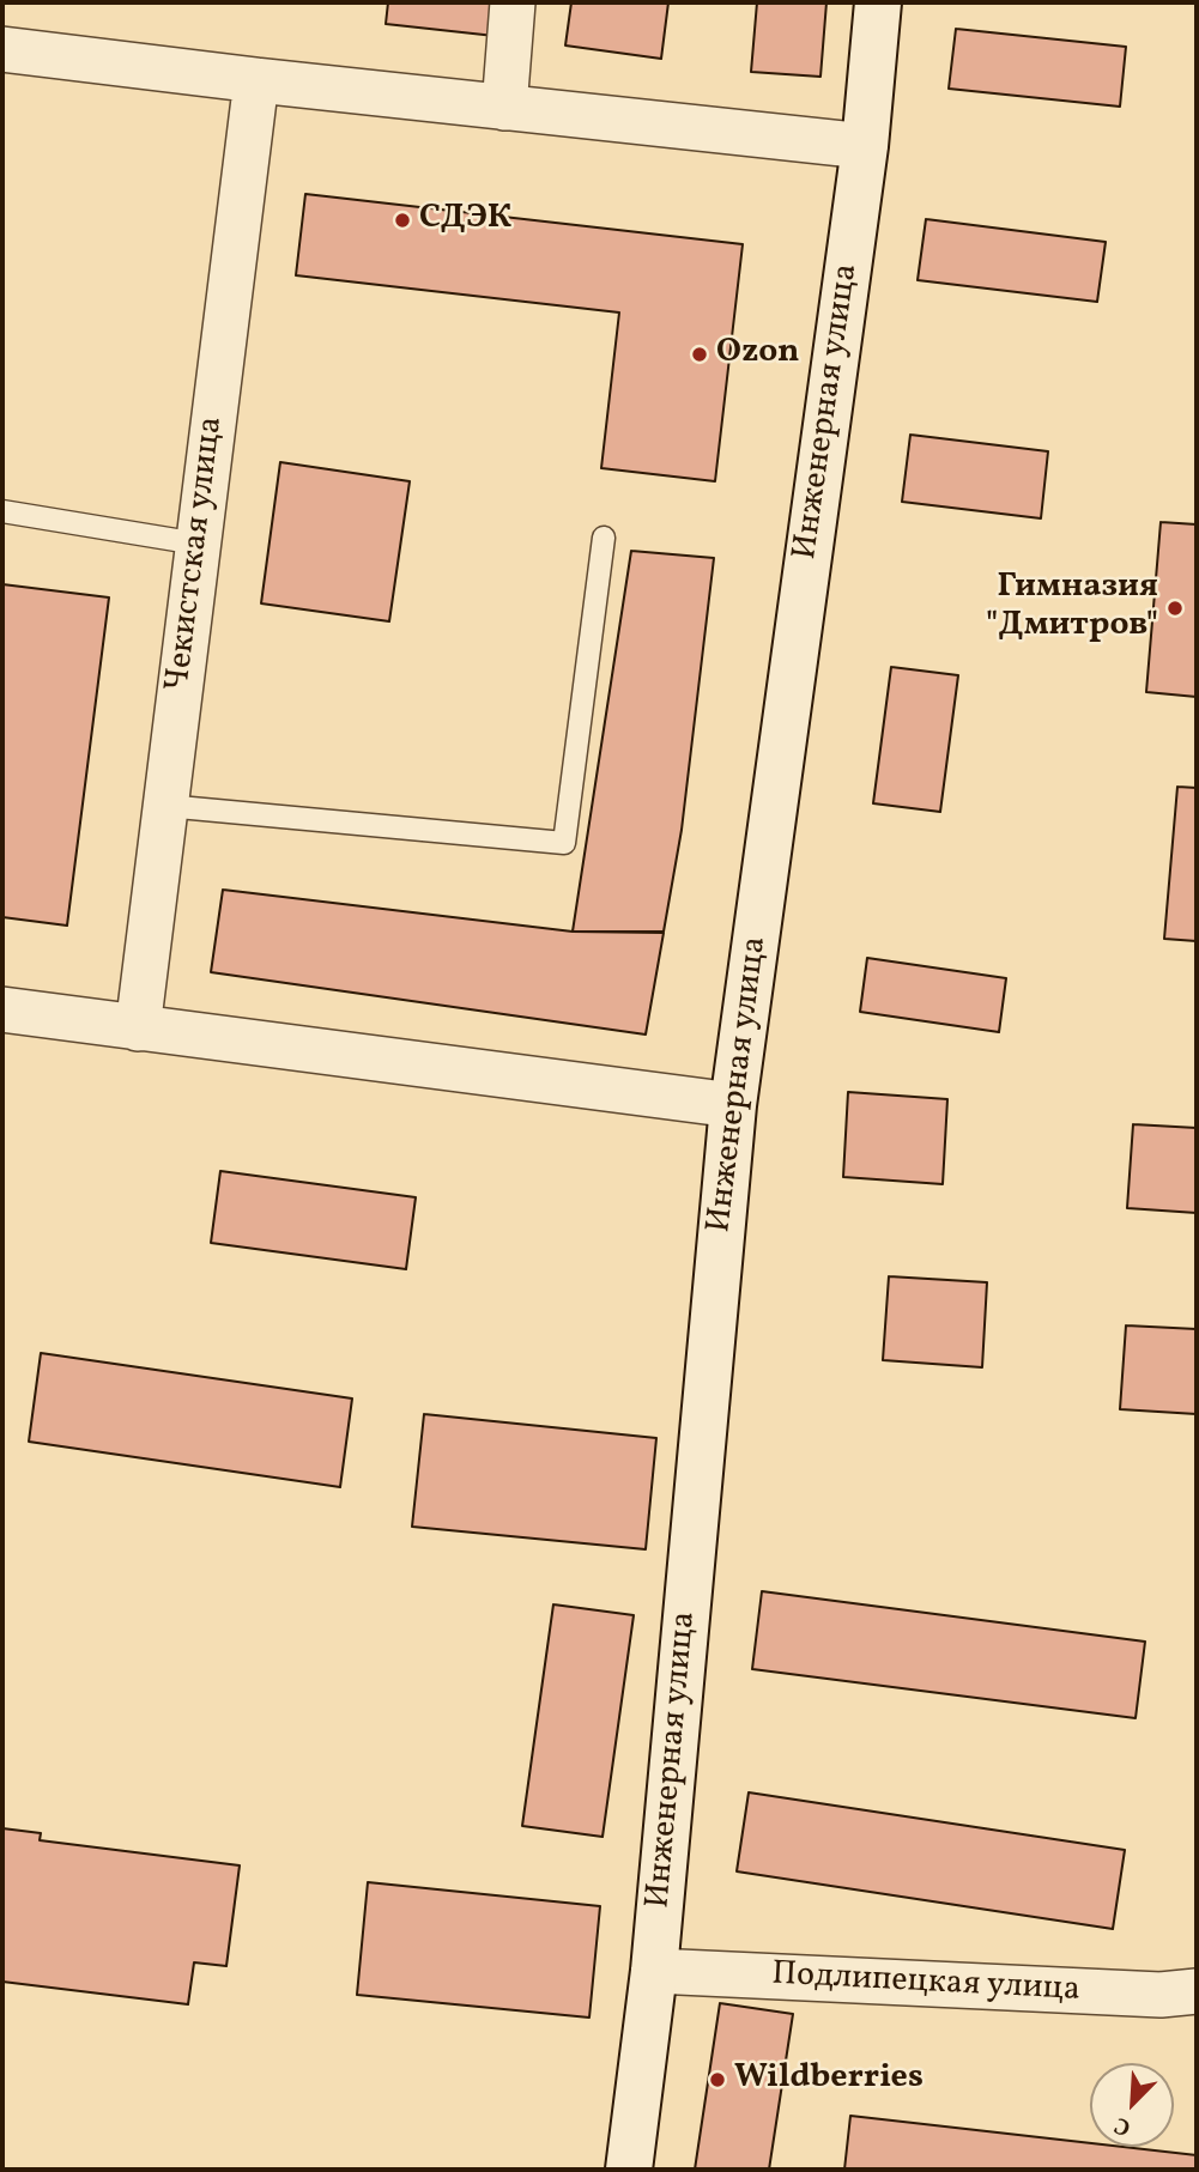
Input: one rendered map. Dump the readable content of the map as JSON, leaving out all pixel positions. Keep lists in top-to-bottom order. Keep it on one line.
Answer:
{"streets":{"street":["Инженерная улица","Чекистская улица","Подлипецкая улица"]},"crossings":[["Инженерная улица","Подлипецкая улица"]],"places":["СДЭК","Ozon","Гимназия \"Дмитров\"","Wildberries"],"north":"bottom left"}
